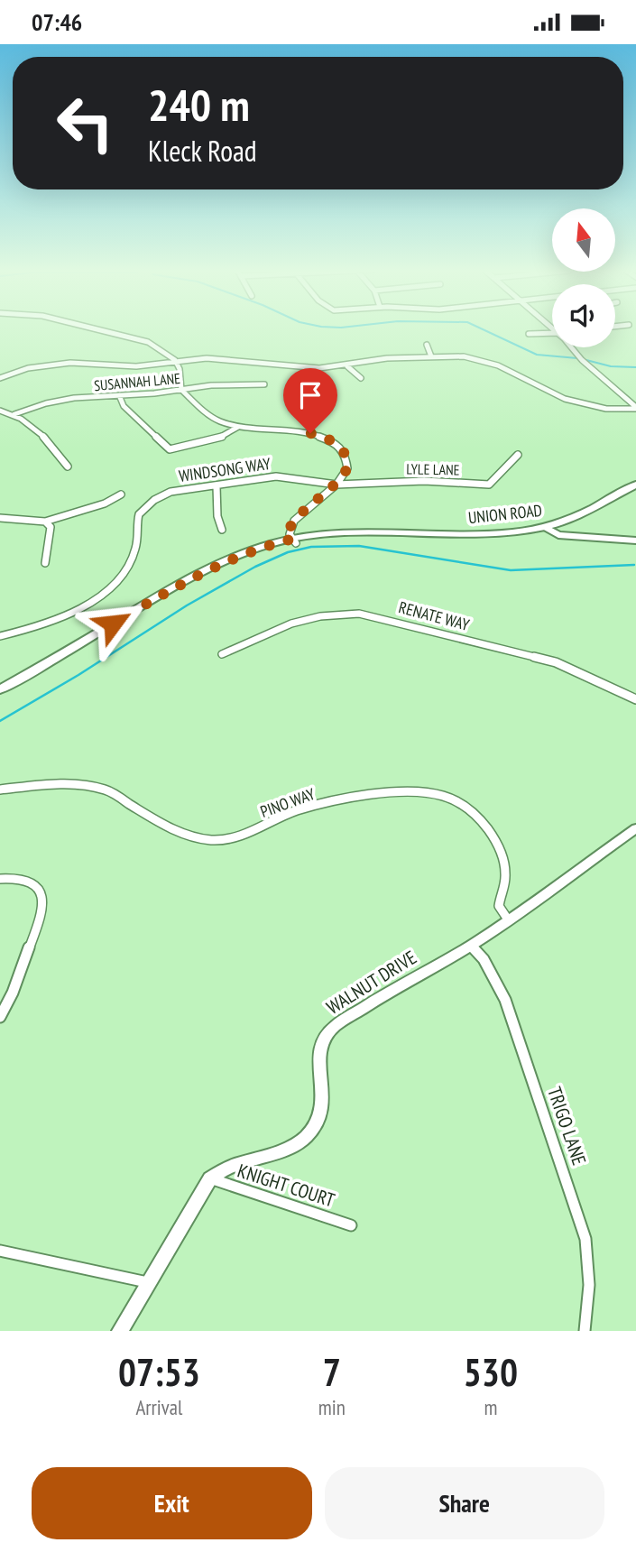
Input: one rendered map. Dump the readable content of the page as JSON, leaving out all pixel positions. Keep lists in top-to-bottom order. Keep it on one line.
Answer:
{"streets":{"main road":["UNION ROAD"],"street":["SUSANNAH LANE","LYLE LANE","WINDSONG WAY","RENATE WAY","PINO WAY","WALNUT DRIVE","TRIGO LANE","KNIGHT COURT"]},"crossings":[["LYLE LANE","WINDSONG WAY"],["PINO WAY","WALNUT DRIVE"],["WALNUT DRIVE","TRIGO LANE"],["WALNUT DRIVE","KNIGHT COURT"]],"north":"top","page":{"status":"07:46","turn":["240 m","Kleck Road"],"eta":["07:53","Arrival","7","min","530","m"],"buttons":["Exit","Share"]}}
